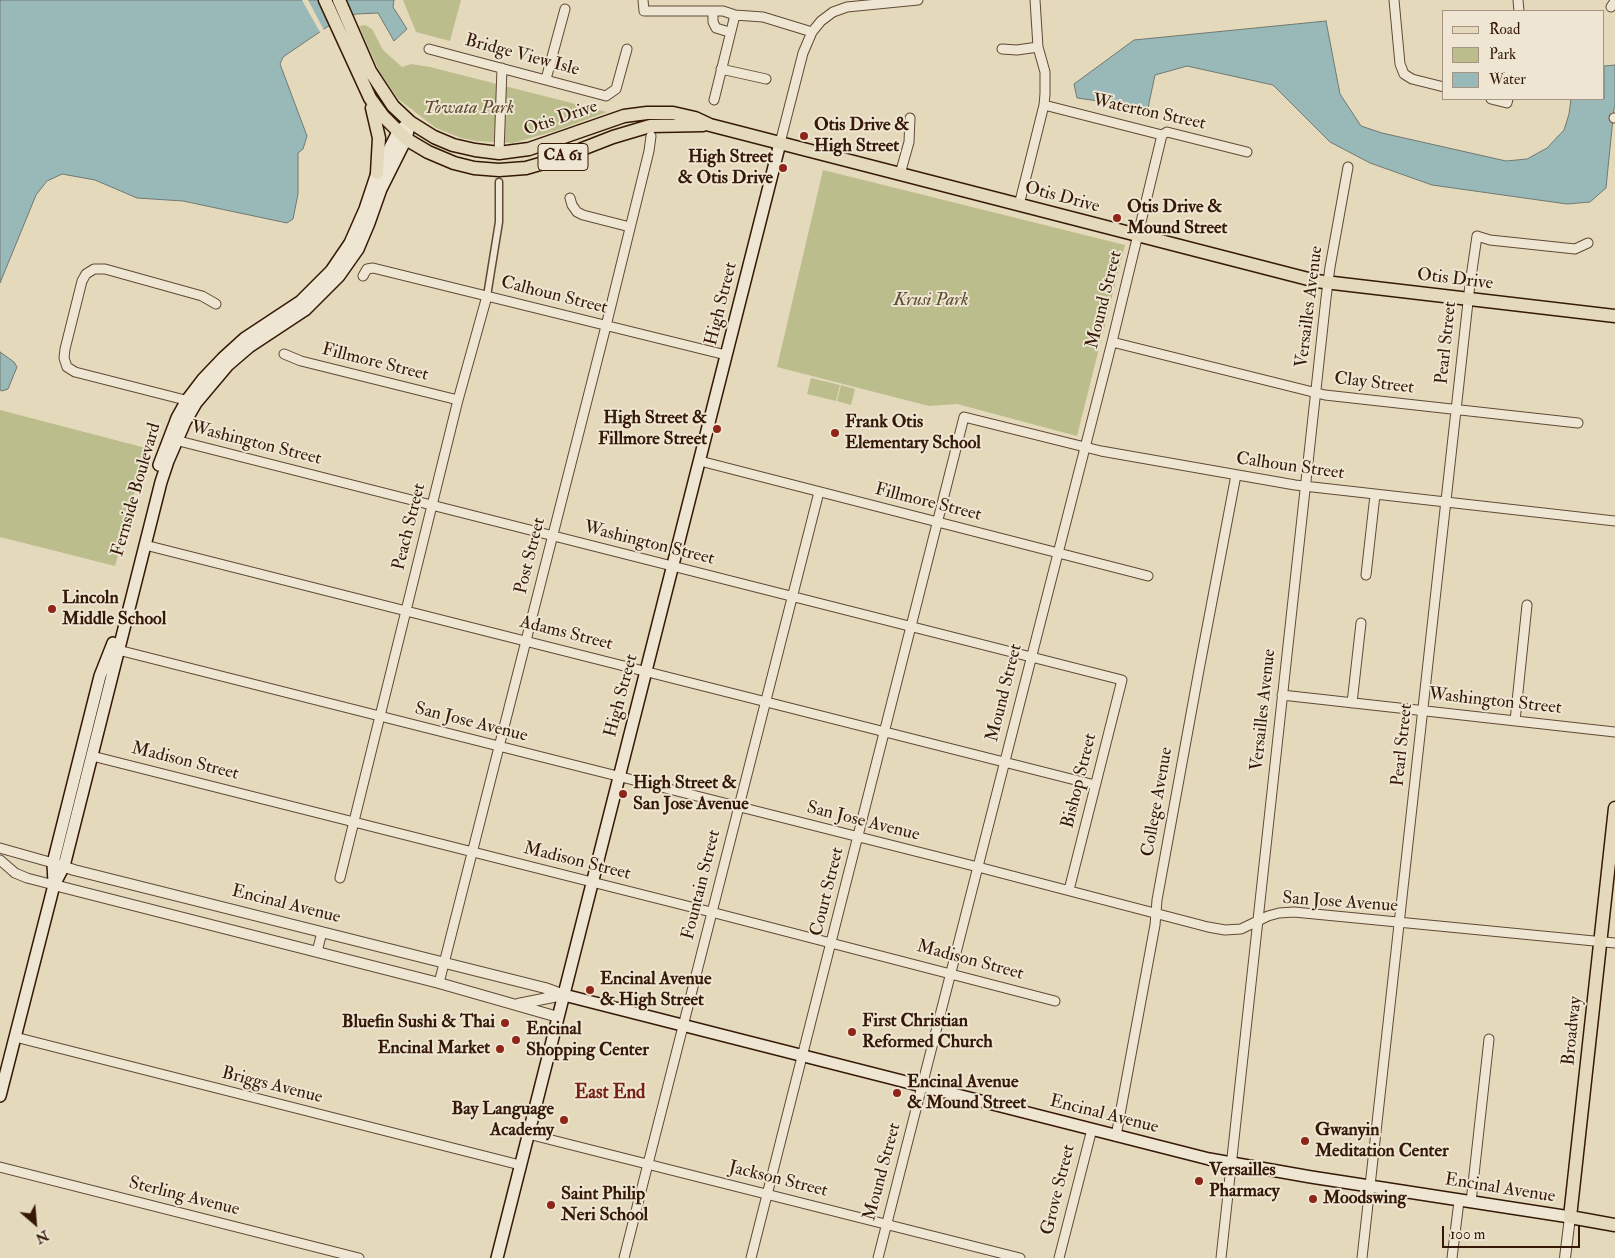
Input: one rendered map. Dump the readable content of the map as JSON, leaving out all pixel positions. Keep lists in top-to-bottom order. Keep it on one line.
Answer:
{"streets":{"main road":["Otis Drive","CA 61","High Street","Fernside Boulevard","Encinal Avenue","Broadway"],"street":["Bridge View Isle","Waterton Street","Calhoun Street","Mound Street","Versailles Avenue","Pearl Street","Fillmore Street","Clay Street","Washington Street","Peach Street","Post Street","Adams Street","San Jose Avenue","Madison Street","Bishop Street","College Avenue","Fountain Street","Court Street","Briggs Avenue","Jackson Street","Grove Street","Sterling Avenue"]},"crossings":[["Waterton Street","Mound Street"],["Otis Drive","CA 61"],["Otis Drive","Mound Street"],["Otis Drive","High Street"],["Otis Drive","Versailles Avenue"],["Otis Drive","Pearl Street"],["Otis Drive","Fernside Boulevard"],["Calhoun Street","Mound Street"],["Calhoun Street","High Street"],["Calhoun Street","Versailles Avenue"],["Calhoun Street","Pearl Street"],["Calhoun Street","Peach Street"],["Calhoun Street","Post Street"],["Calhoun Street","College Avenue"],["Calhoun Street","Court Street"],["Mound Street","Fillmore Street"],["Mound Street","Clay Street"],["Mound Street","Washington Street"],["Mound Street","Adams Street"],["Mound Street","San Jose Avenue"],["Mound Street","Madison Street"],["Mound Street","Encinal Avenue"],["Mound Street","Jackson Street"],["High Street","Fillmore Street"],["High Street","Washington Street"],["High Street","Adams Street"],["High Street","San Jose Avenue"],["High Street","Madison Street"],["High Street","Encinal Avenue"],["High Street","Briggs Avenue"],["High Street","Jackson Street"],["Versailles Avenue","Clay Street"],["Versailles Avenue","Washington Street"],["Versailles Avenue","San Jose Avenue"],["Versailles Avenue","Encinal Avenue"],["Pearl Street","Clay Street"],["Pearl Street","Washington Street"],["Pearl Street","San Jose Avenue"],["Pearl Street","Encinal Avenue"],["Fillmore Street","Peach Street"],["Fillmore Street","Fountain Street"],["Fillmore Street","Court Street"],["Washington Street","Fernside Boulevard"],["Washington Street","Peach Street"],["Washington Street","Post Street"],["Washington Street","Bishop Street"],["Washington Street","Fountain Street"],["Washington Street","Court Street"],["Fernside Boulevard","Adams Street"],["Fernside Boulevard","San Jose Avenue"],["Fernside Boulevard","Madison Street"],["Fernside Boulevard","Encinal Avenue"],["Fernside Boulevard","Briggs Avenue"],["Peach Street","Adams Street"],["Peach Street","San Jose Avenue"],["Peach Street","Madison Street"],["Post Street","Adams Street"],["Post Street","San Jose Avenue"],["Post Street","Madison Street"],["Post Street","Encinal Avenue"],["Adams Street","Bishop Street"],["Adams Street","Fountain Street"],["Adams Street","Court Street"],["San Jose Avenue","Bishop Street"],["San Jose Avenue","College Avenue"],["San Jose Avenue","Fountain Street"],["San Jose Avenue","Court Street"],["San Jose Avenue","Broadway"],["Madison Street","Fountain Street"],["Madison Street","Court Street"],["College Avenue","Encinal Avenue"],["Fountain Street","Encinal Avenue"],["Fountain Street","Jackson Street"],["Court Street","Encinal Avenue"],["Court Street","Jackson Street"],["Encinal Avenue","Broadway"],["Encinal Avenue","Grove Street"]],"districts":["East End"],"parks":["Towata Park","Krusi Park"],"places":["Otis Drive & High Street","High Street & Otis Drive","Otis Drive & Mound Street","High Street & Fillmore Street","Frank Otis Elementary School","Lincoln Middle School","High Street & San Jose Avenue","Encinal Avenue & High Street","Bluefin Sushi & Thai","First Christian Reformed Church","Encinal Shopping Center","Encinal Market","Encinal Avenue & Mound Street","Bay Language Academy","Gwanyin Meditation Center","Versailles Pharmacy","Moodswing","Saint Philip Neri School"],"legend":["Road","Park","Water"],"scale_bar":"100 m","north":"bottom right"}
